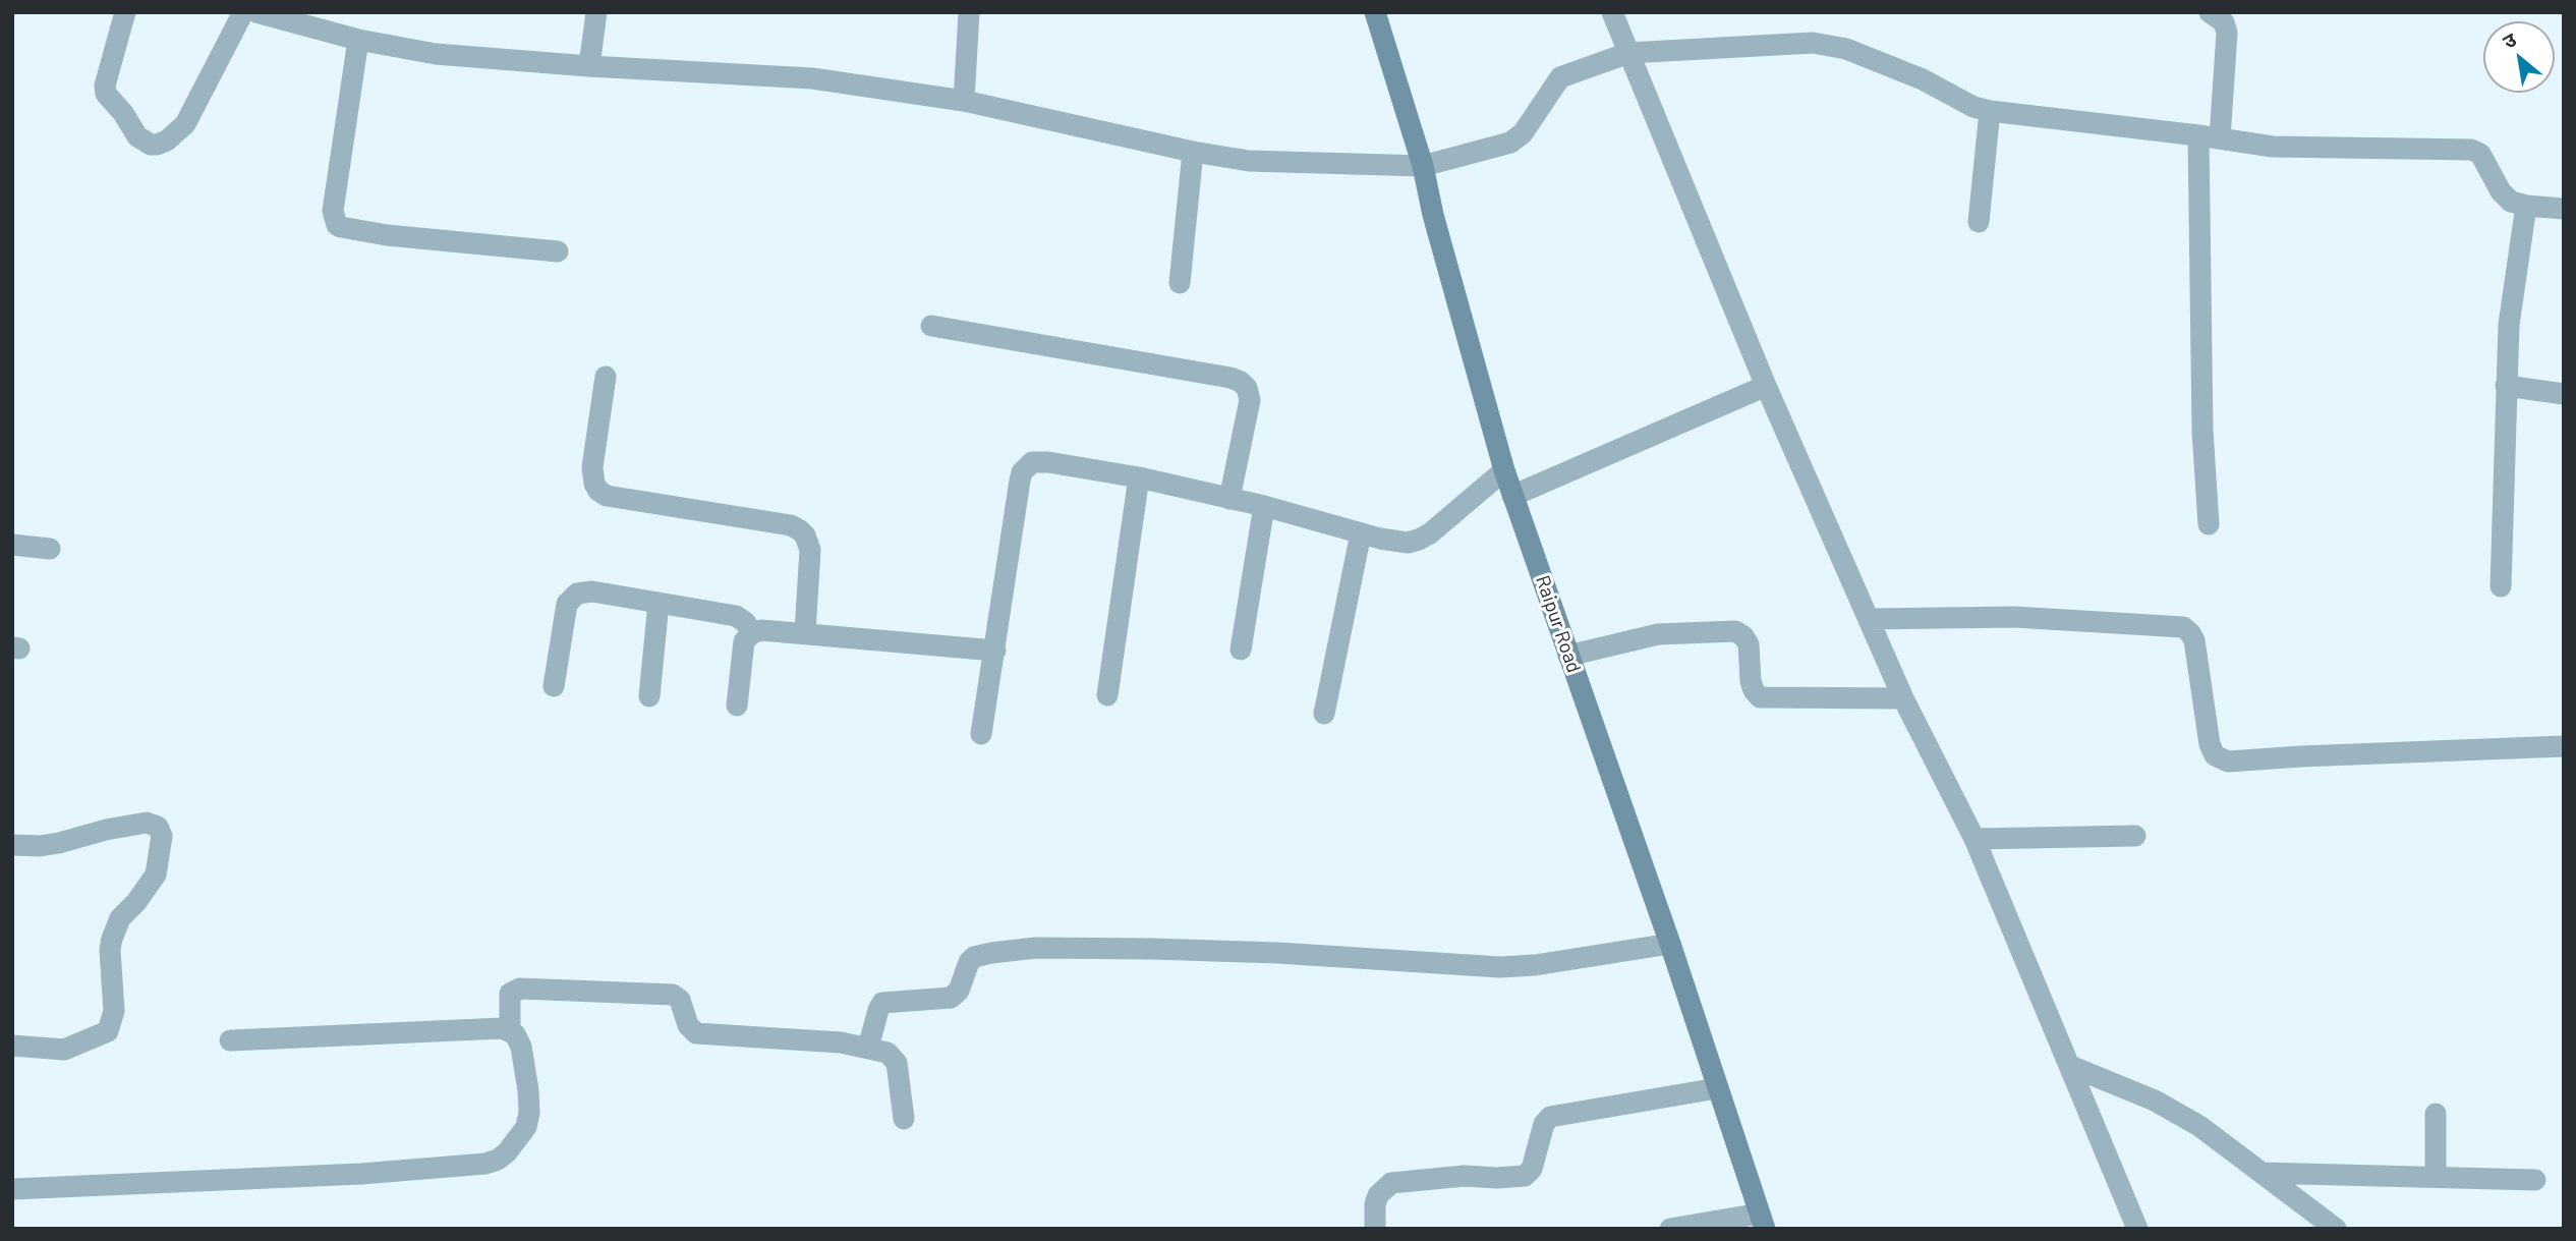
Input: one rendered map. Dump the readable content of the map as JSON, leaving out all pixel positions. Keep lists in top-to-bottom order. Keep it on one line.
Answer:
{"streets":{"main road":["Raipur Road"]},"north":"top left"}
